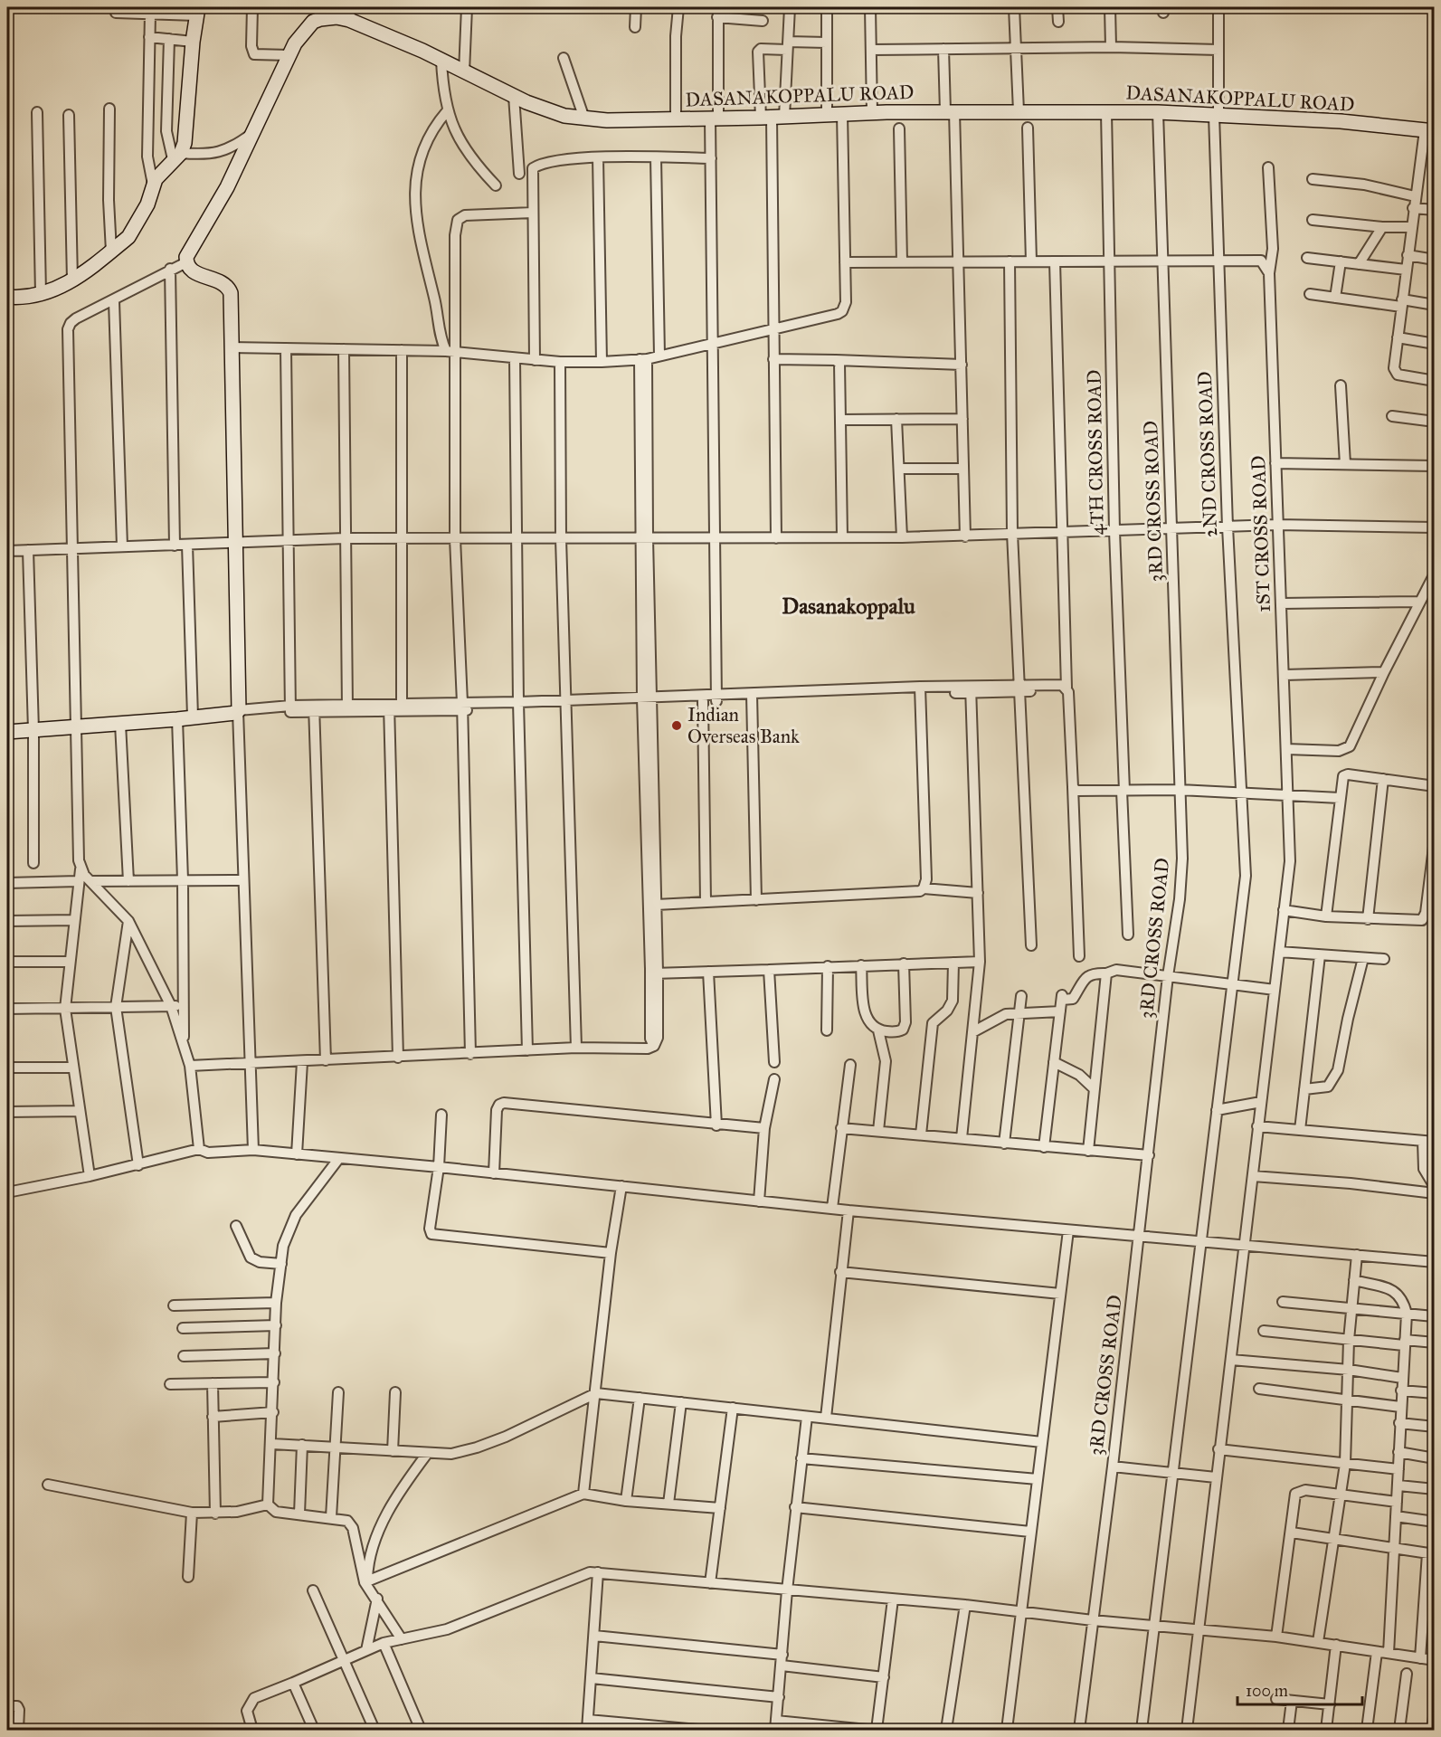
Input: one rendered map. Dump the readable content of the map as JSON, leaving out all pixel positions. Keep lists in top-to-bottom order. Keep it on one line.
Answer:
{"streets":{"street":["DASANAKOPPALU ROAD","4TH CROSS ROAD","2ND CROSS ROAD","3RD CROSS ROAD","1ST CROSS ROAD"]},"crossings":[["DASANAKOPPALU ROAD","4TH CROSS ROAD"],["DASANAKOPPALU ROAD","2ND CROSS ROAD"],["DASANAKOPPALU ROAD","3RD CROSS ROAD"]],"districts":["Dasanakoppalu"],"places":["Indian Overseas Bank"],"scale_bar":"100 m"}
